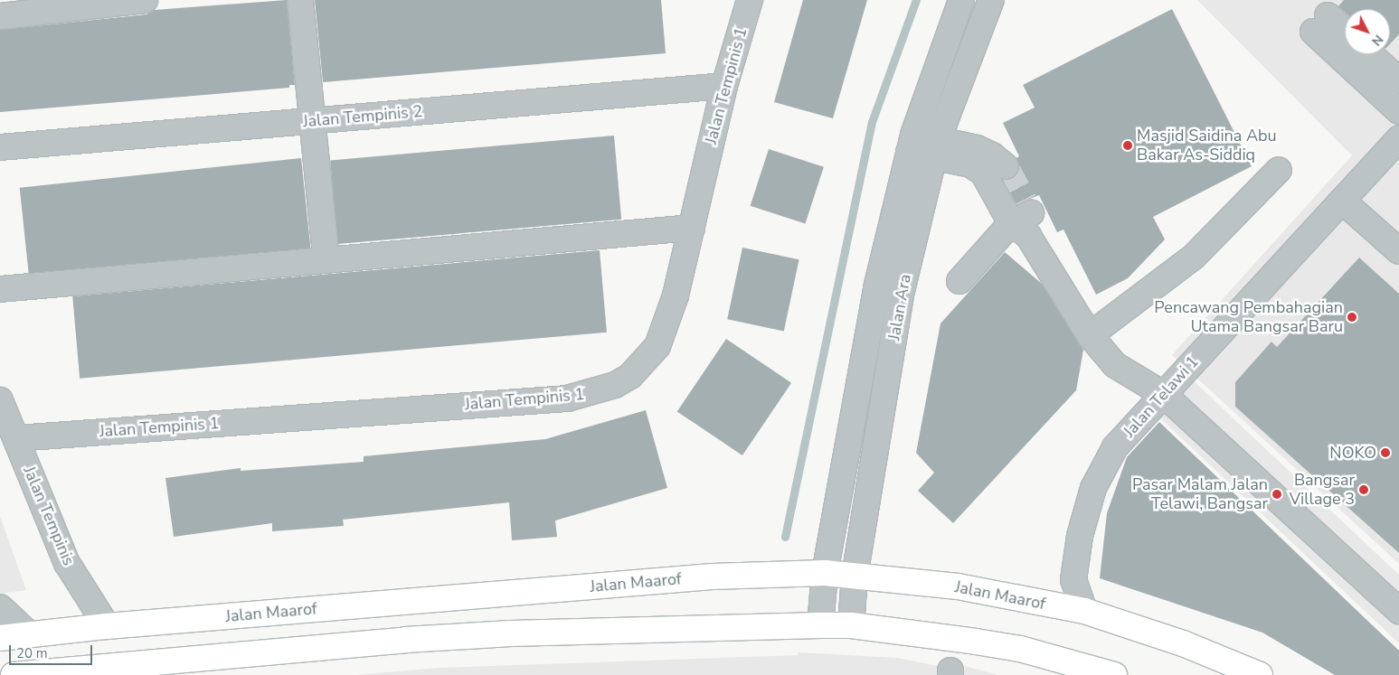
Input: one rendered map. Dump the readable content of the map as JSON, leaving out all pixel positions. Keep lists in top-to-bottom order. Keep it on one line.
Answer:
{"streets":{"main road":["Jalan Maarof"],"street":["Jalan Tempinis 1","Jalan Tempinis 2","Jalan Ara","Jalan Telawi 1","Jalan Tempinis"]},"crossings":[["Jalan Tempinis 1","Jalan Tempinis 2"],["Jalan Tempinis 1","Jalan Tempinis"],["Jalan Ara","Jalan Maarof"],["Jalan Telawi 1","Jalan Maarof"],["Jalan Tempinis","Jalan Maarof"]],"places":["Masjid Saidina Abu Bakar As-Siddiq","Pencawang Pembahagian Utama Bangsar Baru","NOKO","Bangsar Village 3","Pasar Malam Jalan Telawi, Bangsar"],"scale_bar":"20 m","north":"bottom right"}
